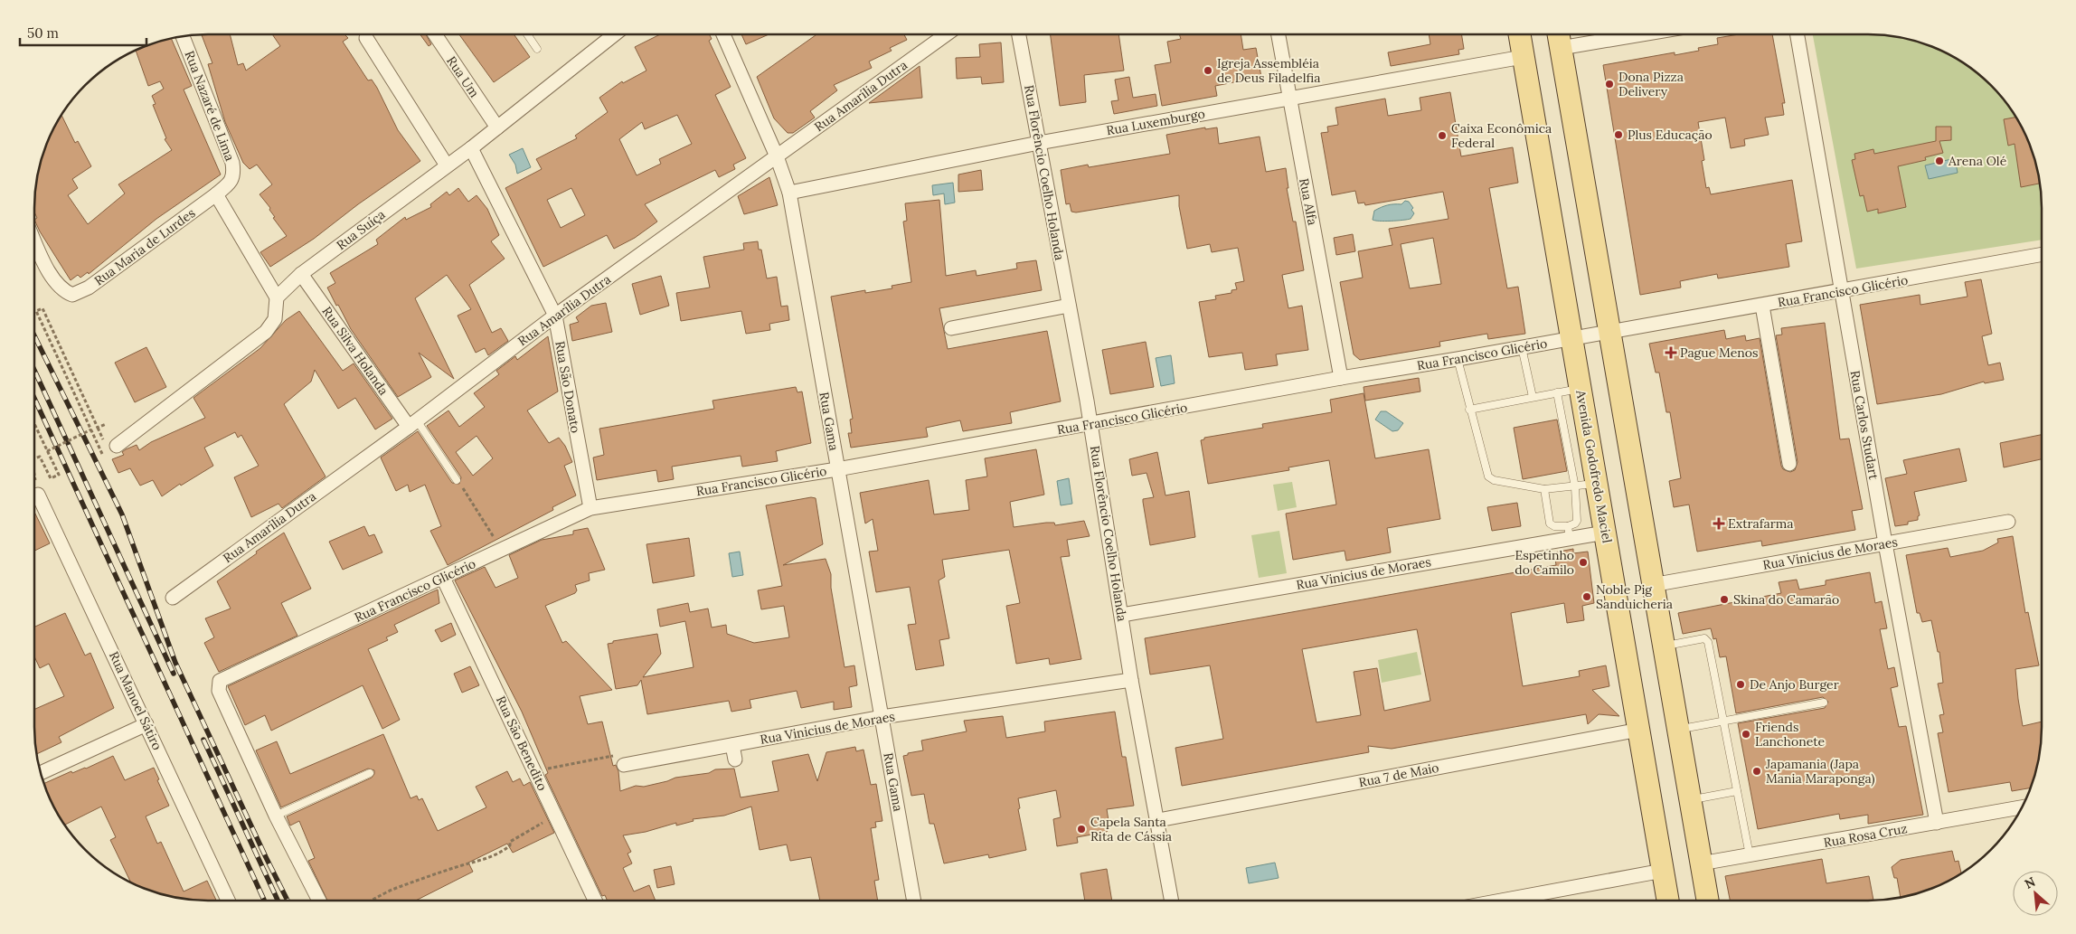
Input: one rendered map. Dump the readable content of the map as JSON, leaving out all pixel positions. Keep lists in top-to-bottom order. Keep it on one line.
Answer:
{"streets":{"main road":["Avenida Godofredo Maciel"],"street":["Rua Um","Rua Amarília Dutra","Rua Nazaré de Lima","Rua Luxemburgo","Rua Florêncio Coelho Holanda","Rua Alfa","Rua Suíça","Rua Maria de Lurdes","Rua Francisco Glicério","Rua Silva Holanda","Rua São Donato","Rua Gama","Rua Carlos Studart","Rua Vinicius de Moraes","Rua Manoel Sátiro","Rua São Benedito","Rua 7 de Maio","Rua Rosa Cruz"]},"crossings":[["Rua Um","Rua Suíça"],["Rua Amarília Dutra","Rua Silva Holanda"],["Rua Amarília Dutra","Rua São Donato"],["Rua Amarília Dutra","Rua Gama"],["Rua Nazaré de Lima","Rua Maria de Lurdes"],["Rua Luxemburgo","Rua Florêncio Coelho Holanda"],["Rua Luxemburgo","Rua Alfa"],["Rua Luxemburgo","Rua Gama"],["Rua Luxemburgo","Avenida Godofredo Maciel"],["Rua Florêncio Coelho Holanda","Rua Francisco Glicério"],["Rua Florêncio Coelho Holanda","Rua Vinicius de Moraes"],["Rua Florêncio Coelho Holanda","Rua 7 de Maio"],["Rua Alfa","Rua Francisco Glicério"],["Rua Suíça","Rua Silva Holanda"],["Rua Suíça","Rua São Donato"],["Rua Francisco Glicério","Rua São Donato"],["Rua Francisco Glicério","Rua Gama"],["Rua Francisco Glicério","Rua Carlos Studart"],["Rua Francisco Glicério","Avenida Godofredo Maciel"],["Rua Francisco Glicério","Rua São Benedito"],["Rua Gama","Rua Vinicius de Moraes"],["Rua Carlos Studart","Rua Vinicius de Moraes"],["Rua Carlos Studart","Rua Rosa Cruz"],["Avenida Godofredo Maciel","Rua Vinicius de Moraes"],["Avenida Godofredo Maciel","Rua 7 de Maio"]],"places":{"other":["Igreja Assembléia de Deus Filadelfia","Dona Pizza Delivery","Plus Educação","Caixa Econômica Federal","Arena Olé","Espetinho do Camilo","Noble Pig Sanduicheria","Skina do Camarão","De Anjo Burger","Friends Lanchonete","Japamania (Japa Mania Maraponga)","Capela Santa Rita de Cássia"],"health":["Pague Menos","Extrafarma"]},"scale_bar":"50 m","north":"top left"}
